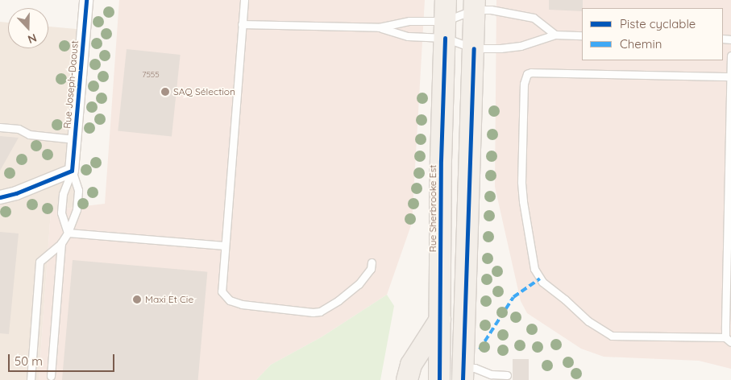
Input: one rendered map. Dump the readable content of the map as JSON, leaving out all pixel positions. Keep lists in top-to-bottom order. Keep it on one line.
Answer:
{"streets":{"main road":["Rue Sherbrooke Est"],"street":["Rue Joseph-Daoust"]},"places":["SAQ Sélection","Maxi Et Cie"],"house_numbers":["7555"],"legend":["Piste cyclable","Chemin"],"scale_bar":"50 m","north":"bottom"}
